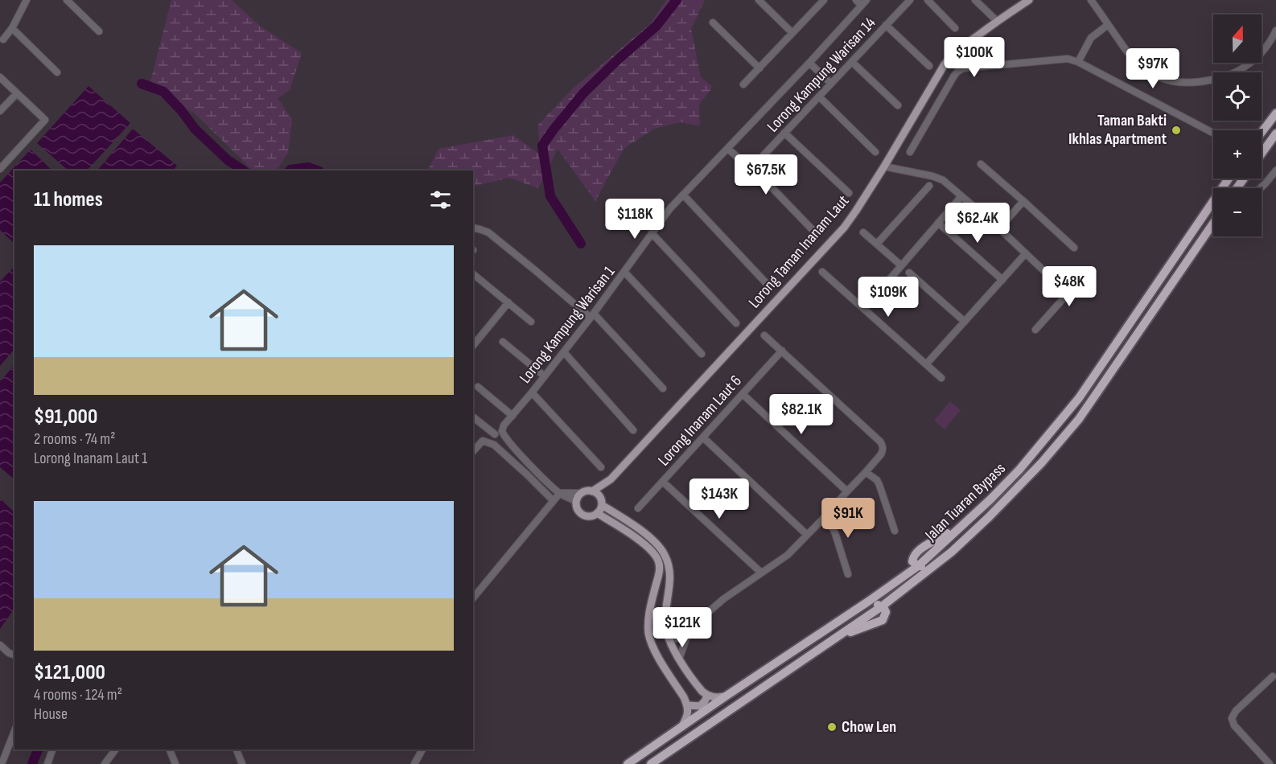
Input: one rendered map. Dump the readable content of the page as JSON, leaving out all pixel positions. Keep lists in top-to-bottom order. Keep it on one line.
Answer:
{"streets":{"highway":["Jalan Tuaran Bypass"],"main road":["Lorong Taman Inanam Laut"],"street":["Lorong Kampung Warisan 14","Lorong Kampung Warisan 1","Lorong Inanam Laut 6"]},"crossings":[["Lorong Taman Inanam Laut","Lorong Kampung Warisan 1"]],"places":["Taman Bakti Ikhlas Apartment","Chow Len"],"north":"top","page":{"map_buttons":["+","−"],"price":["$100K","$97K","$67.5K","$118K","$62.4K","$48K","$109K","$82.1K","$143K","$91K","$121K"],"heading":"11 homes","list":[{"name":"$91,000","note":"2 rooms · 74 m² · Lorong Inanam Laut 1"},{"name":"$121,000","note":"4 rooms · 124 m² · House"}]}}
